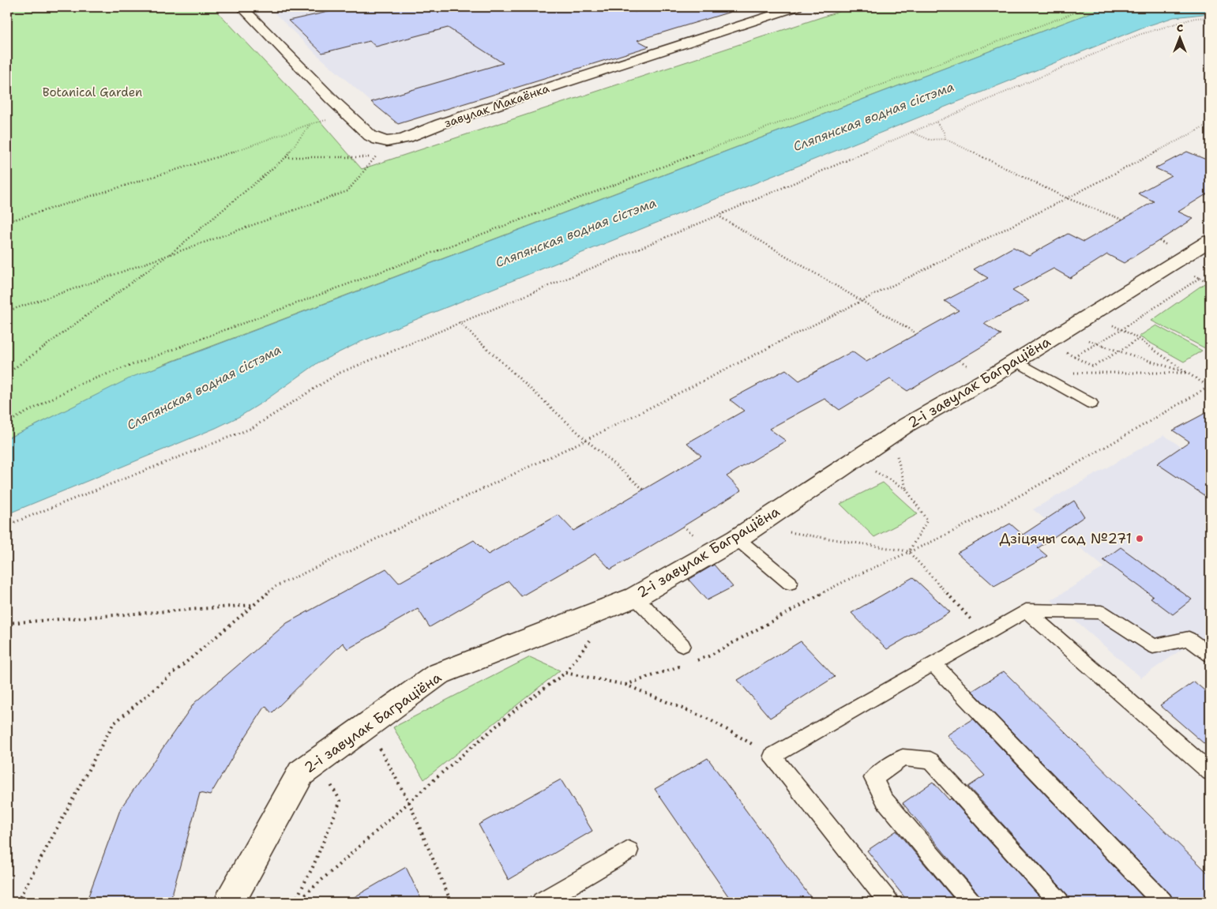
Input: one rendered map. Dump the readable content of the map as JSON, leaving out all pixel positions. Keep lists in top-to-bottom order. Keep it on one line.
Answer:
{"streets":{"street":["завулак Макаёнка","2-і завулак Баграціёна"]},"water":["Сляпянская водная сістэма"],"parks":["Botanical Garden"],"places":["Дзіцячы сад №271"],"north":"top"}
